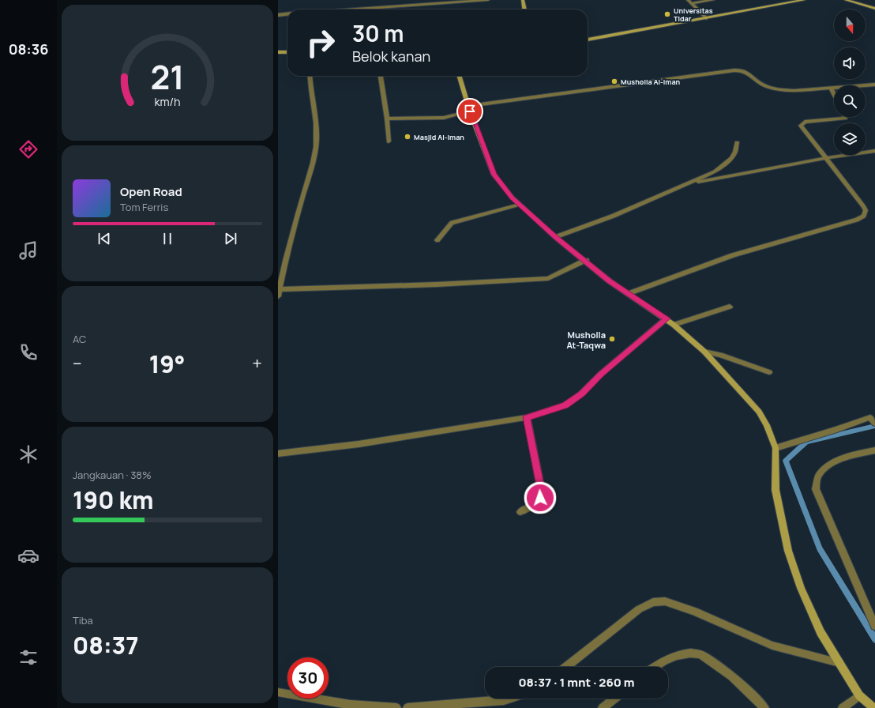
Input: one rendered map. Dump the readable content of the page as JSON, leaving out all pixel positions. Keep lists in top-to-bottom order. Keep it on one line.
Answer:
{"places":["Universitas Tidar","Musholla Al-Iman","Masjid Al-Iman","Musholla At-Taqwa"],"north":"bottom","page":{"tabs":"08:36","turn":["30 m","Belok kanan"],"song":["Open Road","Tom Ferris"],"tile":["AC",["Jangkauan · 38%","190 km"],["Tiba","08:37"]],"heat":["−","19°","+"],"limit":"30","trip":"08:37 · 1 mnt · 260 m","gauge":["21","km/h"]}}
